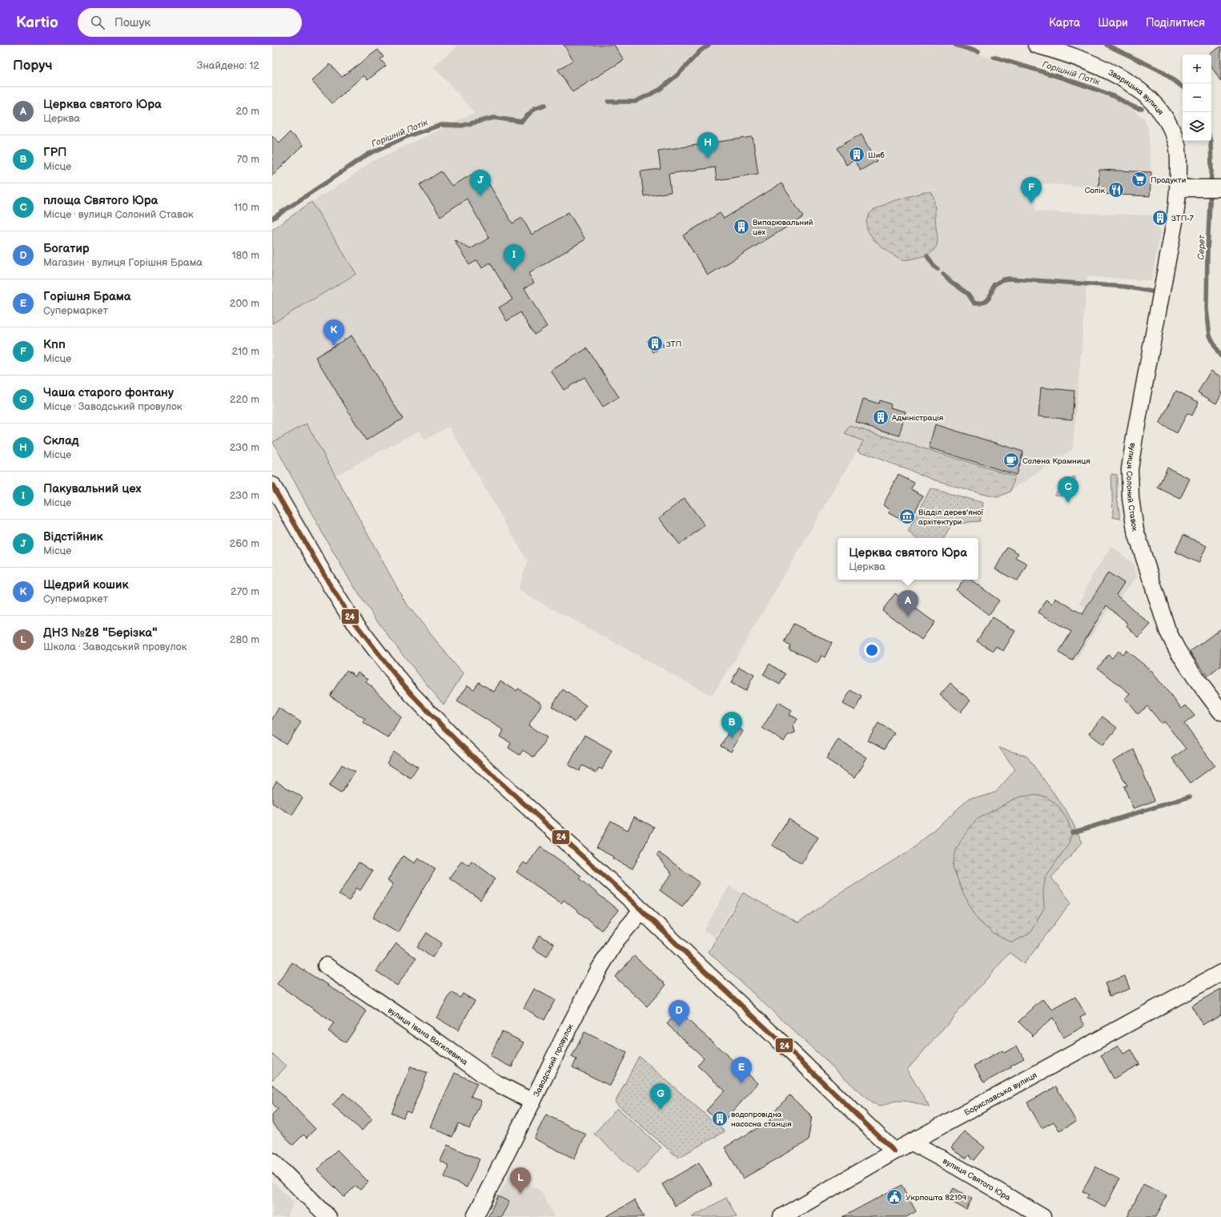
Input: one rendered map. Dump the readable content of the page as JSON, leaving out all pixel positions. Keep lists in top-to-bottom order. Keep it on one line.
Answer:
{"streets":{"street":["Зварицька вулиця","вулиця Солоний Ставок","вулиця Івана Вагилевича","Заводський провулок","Бориславська вулиця","вулиця Святого Юра"]},"crossings":[["Зварицька вулиця","вулиця Солоний Ставок"],["вулиця Івана Вагилевича","Заводський провулок"],["Бориславська вулиця","вулиця Святого Юра"]],"water":["Горішній Потік","Серет"],"places":{"building":["Шиб","ЗТП-7","Випарювальний цех","ЗТП","Адміністрація","водопровідна насосна станція"],"supermarket":["Продукти"],"restaurant":["Солік"],"cafe":["Солена Крамниця"],"museum":["Відділ дерев'яної архітектури"],"public building":["Укрпошта 82109"]},"lines":["transit line 24"],"page":{"header":"Kartio","search":"Пошук","nav":["Карта","Шари","Поділитися"],"heading":["Поруч","Знайдено: 12"],"map_buttons":["+","−"],"list":[{"mark":"A","name":"Церква святого Юра","note":"Церква","value":"20 m"},{"mark":"B","name":"ГРП","note":"Місце","value":"70 m"},{"mark":"C","name":"площа Святого Юра","note":"Місце · вулиця Солоний Ставок","value":"110 m"},{"mark":"D","name":"Богатир","note":"Магазин · вулиця Горішня Брама","value":"180 m"},{"mark":"E","name":"Горішня Брама","note":"Супермаркет","value":"200 m"},{"mark":"F","name":"Кпп","note":"Місце","value":"210 m"},{"mark":"G","name":"Чаша старого фонтану","note":"Місце · Заводський провулок","value":"220 m"},{"mark":"H","name":"Склад","note":"Місце","value":"230 m"},{"mark":"I","name":"Пакувальний цех","note":"Місце","value":"230 m"},{"mark":"J","name":"Відстійник","note":"Місце","value":"260 m"},{"mark":"K","name":"Щедрий кошик","note":"Супермаркет","value":"270 m"},{"mark":"L","name":"ДНЗ №28 \"Берізка\"","note":"Школа · Заводський провулок","value":"280 m"}],"pins":["H","J","F","I","K","C","A","B","D","E","G","L"],"popup":["Церква святого Юра","Церква"]}}
